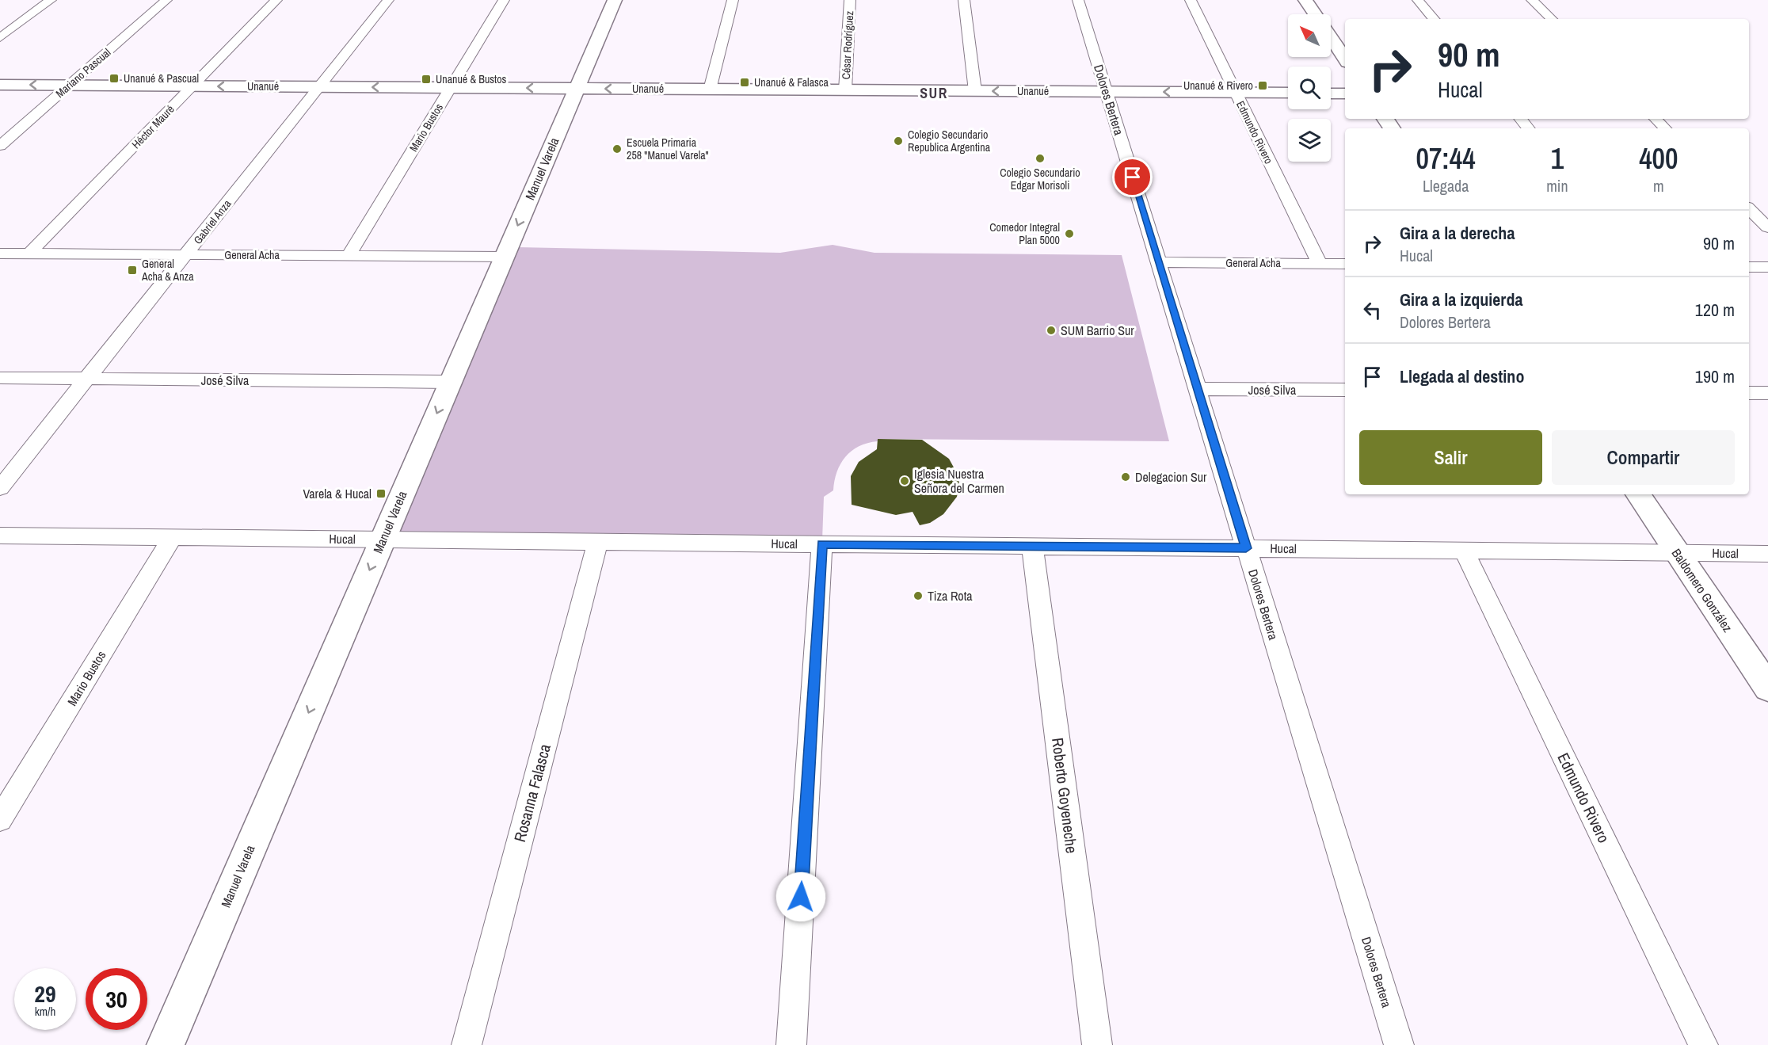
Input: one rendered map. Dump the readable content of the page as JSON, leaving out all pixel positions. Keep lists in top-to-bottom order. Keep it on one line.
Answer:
{"streets":{"street":["César Rodríguez","Mariano Pascual","Unanué","Dolores Bertera","Héctor Mauré","Mario Bustos","Edmundo Rivero","Manuel Varela","Gabriel Anza","General Acha","José Silva","Hucal","Baldomero González","Rosanna Falasca","Roberto Goyeneche"]},"crossings":[["César Rodríguez","Unanué"],["Mariano Pascual","Unanué"],["Unanué","Dolores Bertera"],["Unanué","Héctor Mauré"],["Unanué","Mario Bustos"],["Unanué","Edmundo Rivero"],["Unanué","Manuel Varela"],["Unanué","Gabriel Anza"],["Dolores Bertera","General Acha"],["Dolores Bertera","José Silva"],["Dolores Bertera","Hucal"],["Héctor Mauré","General Acha"],["Mario Bustos","General Acha"],["Mario Bustos","Hucal"],["Edmundo Rivero","General Acha"],["Edmundo Rivero","Hucal"],["Manuel Varela","General Acha"],["Manuel Varela","José Silva"],["Manuel Varela","Hucal"],["Gabriel Anza","General Acha"],["Gabriel Anza","José Silva"],["Hucal","Baldomero González"],["Hucal","Rosanna Falasca"],["Hucal","Roberto Goyeneche"]],"one_way":["Unanué","Manuel Varela"],"districts":["SUR"],"places":{"transit":["Unanué & Pascual","Unanué & Bustos","Unanué & Falasca","Unanué & Rivero","General Acha & Anza","Varela & Hucal"],"other":["Colegio Secundario Republica Argentina","Escuela Primaria 258 \"Manuel Varela\"","Colegio Secundario Edgar Morisoli","Comedor Integral Plan 5000","SUM Barrio Sur","Delegacion Sur","Iglesia Nuestra Señora del Carmen","Tiza Rota"]},"north":"top left","page":{"turn":["90 m","Hucal"],"eta":["07:44","Llegada","1","min","400","m"],"list":[{"name":"Gira a la derecha","note":"Hucal","value":"90 m"},{"name":"Gira a la izquierda","note":"Dolores Bertera","value":"120 m"},{"name":"Llegada al destino","value":"190 m"}],"buttons":["Salir","Compartir"],"speed":"29 km/h","limit":"30"}}
